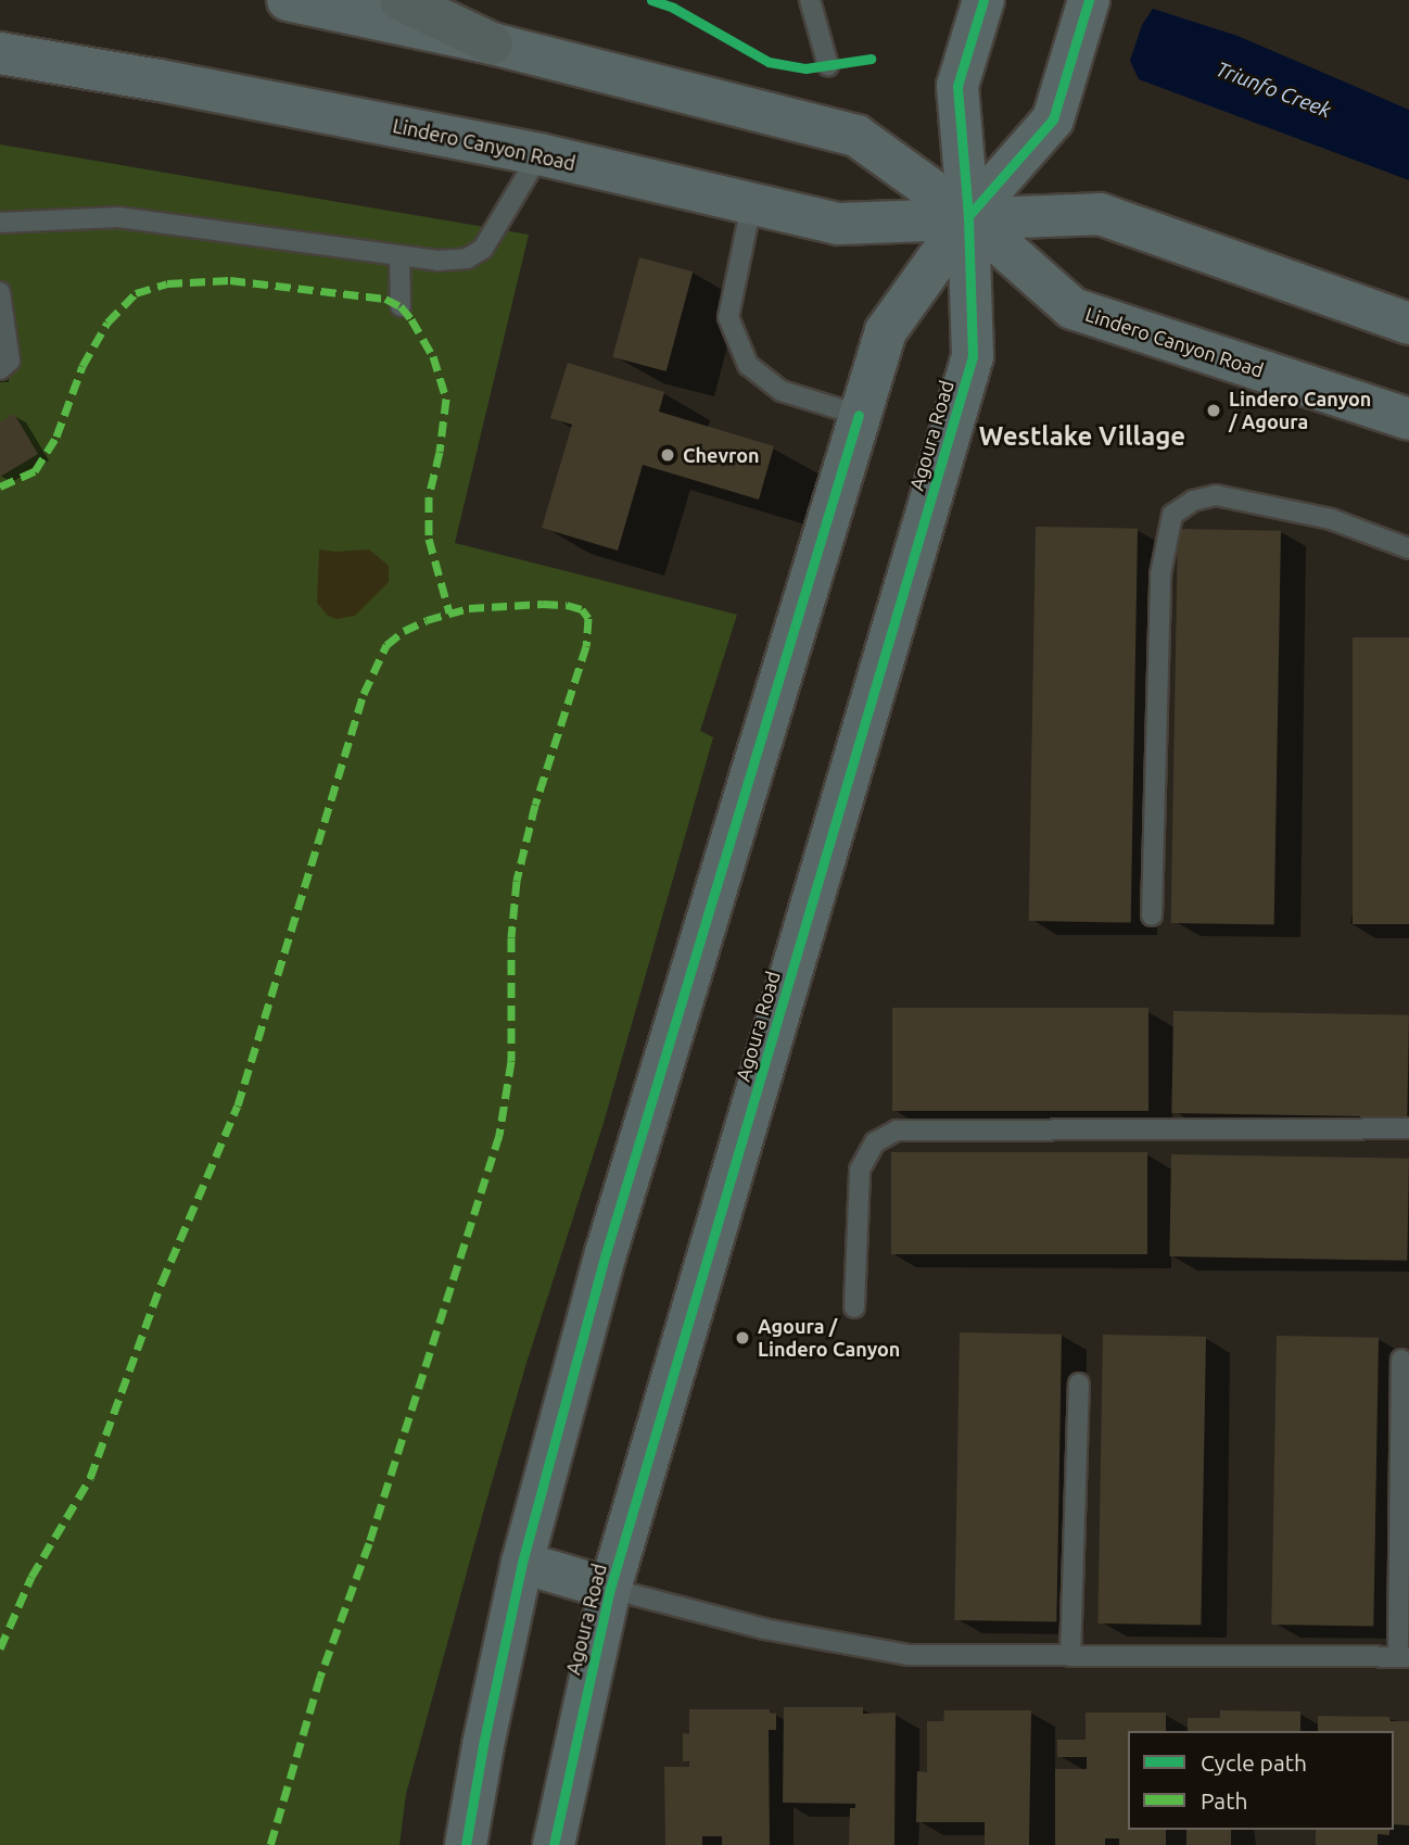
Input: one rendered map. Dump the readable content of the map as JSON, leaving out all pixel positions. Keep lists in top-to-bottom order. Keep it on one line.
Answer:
{"streets":{"main road":["Lindero Canyon Road","Agoura Road"]},"crossings":[["Lindero Canyon Road","Agoura Road"]],"districts":["Westlake Village"],"water":["Triunfo Creek"],"places":["Lindero Canyon / Agoura","Chevron","Agoura / Lindero Canyon"],"legend":["Cycle path","Path"]}
